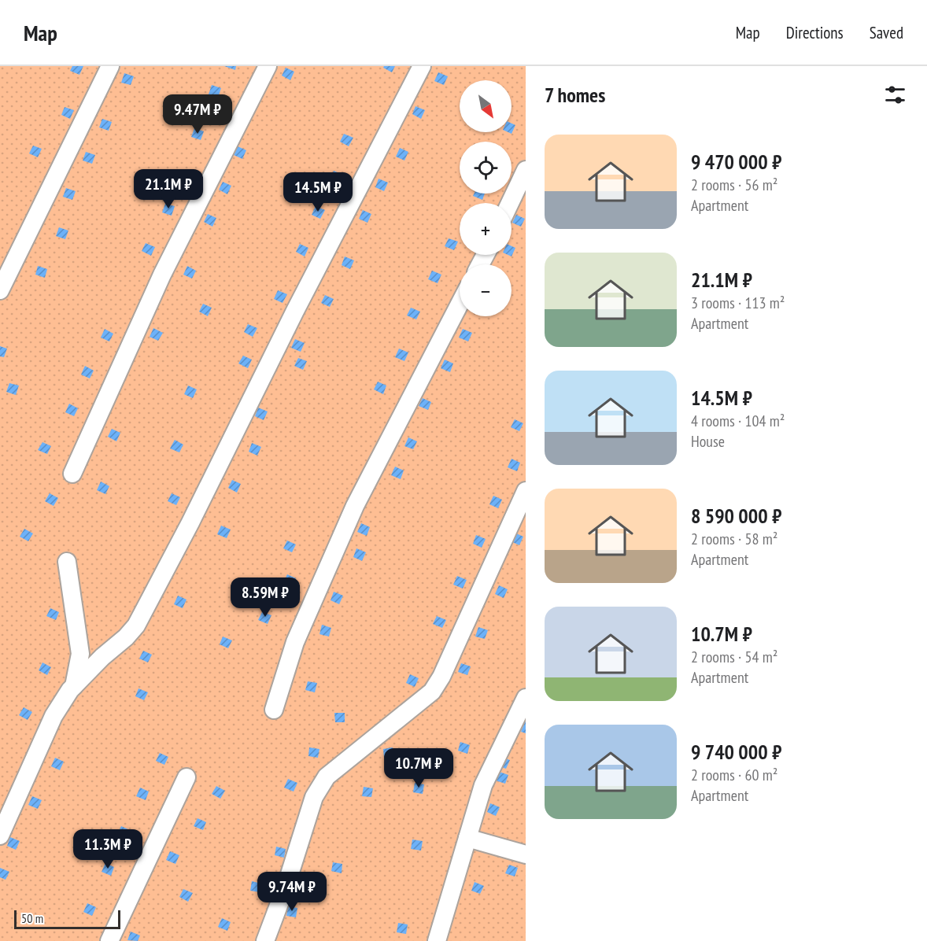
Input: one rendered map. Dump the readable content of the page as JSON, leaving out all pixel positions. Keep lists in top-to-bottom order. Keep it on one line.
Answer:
{"scale_bar":"50 m","north":"bottom right","page":{"header":"Map","nav":["Map","Directions","Saved"],"heading":"7 homes","map_buttons":["+","−"],"price":["9.47M ₽","21.1M ₽","14.5M ₽","8.59M ₽","10.7M ₽","11.3M ₽","9.74M ₽"],"list":[{"name":"9 470 000 ₽","note":"2 rooms · 56 m² · Apartment"},{"name":"21.1M ₽","note":"3 rooms · 113 m² · Apartment"},{"name":"14.5M ₽","note":"4 rooms · 104 m² · House"},{"name":"8 590 000 ₽","note":"2 rooms · 58 m² · Apartment"},{"name":"10.7M ₽","note":"2 rooms · 54 m² · Apartment"},{"name":"9 740 000 ₽","note":"2 rooms · 60 m² · Apartment"}],"scale":"50 m"}}
